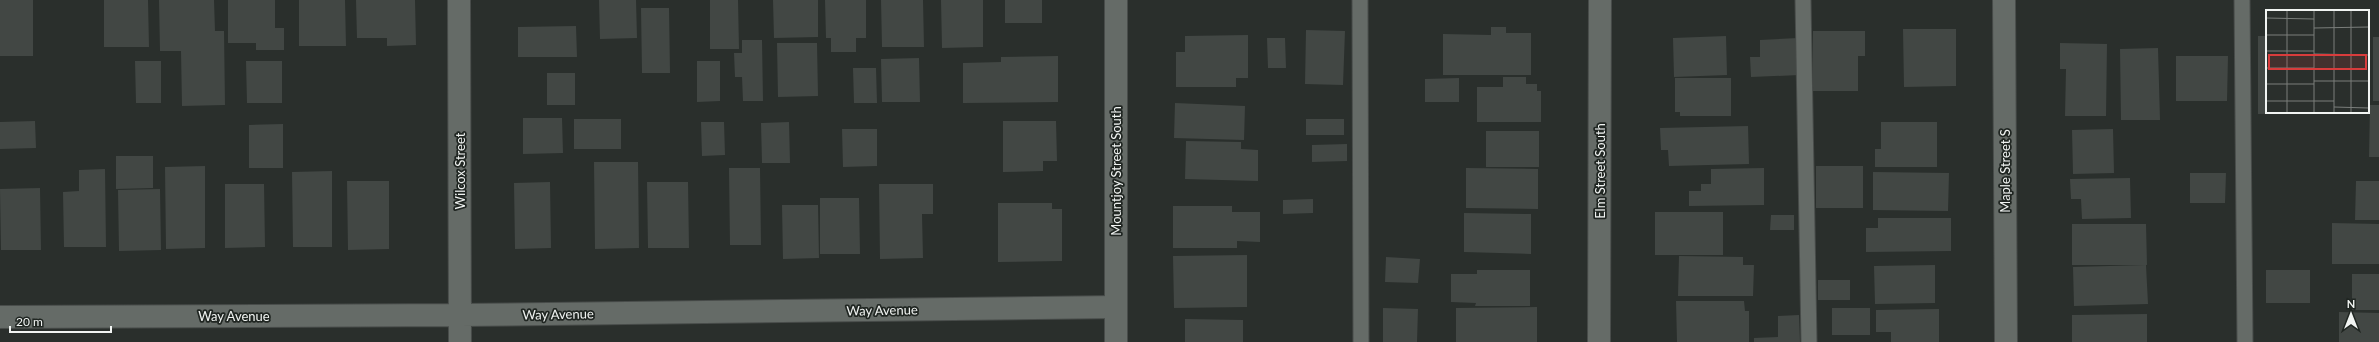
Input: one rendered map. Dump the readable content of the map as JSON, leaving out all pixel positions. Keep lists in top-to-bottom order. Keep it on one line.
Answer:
{"streets":{"street":["Wilcox Street","Mountjoy Street South","Elm Street South","Maple Street S","Way Avenue"]},"crossings":[["Wilcox Street","Way Avenue"],["Mountjoy Street South","Way Avenue"]],"scale_bar":"20 m","north":"top"}
